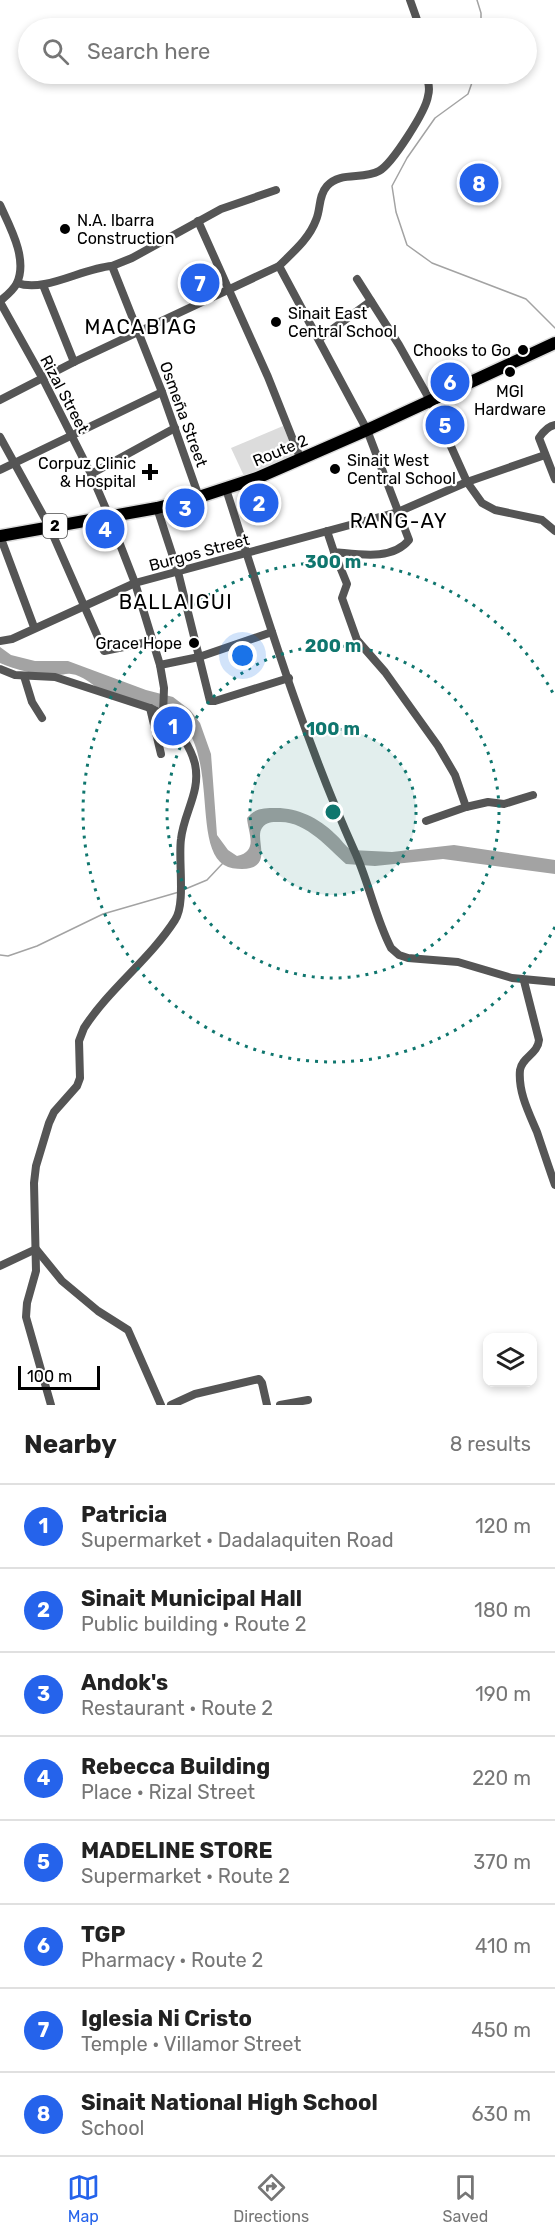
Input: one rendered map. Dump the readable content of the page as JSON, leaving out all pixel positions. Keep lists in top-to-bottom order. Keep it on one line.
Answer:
{"streets":{"highway":["Route 2","2"],"street":["Rizal Street","Osmeña Street","Burgos Street"]},"crossings":[["Rizal Street","Route 2"],["Rizal Street","Burgos Street"],["Osmeña Street","Route 2"]],"districts":["MACABIAG","RANG-AY","BALLAIGUI"],"places":{"other":["N.A. Ibarra Construction","Sinait East Central School","Chooks to Go","MGI Hardware","Sinait West Central School","Grace Hope"],"health":["Corpuz Clinic & Hospital"]},"scale_bar":"100 m","page":{"search":"Search here","pins":["8","7","6","5","2","3","4","1"],"scale":"100 m","heading":["Nearby","8 results"],"list":[{"mark":"1","name":"Patricia","note":"Supermarket · Dadalaquiten Road","value":"120 m"},{"mark":"2","name":"Sinait Municipal Hall","note":"Public building · Route 2","value":"180 m"},{"mark":"3","name":"Andok's","note":"Restaurant · Route 2","value":"190 m"},{"mark":"4","name":"Rebecca Building","note":"Place · Rizal Street","value":"220 m"},{"mark":"5","name":"MADELINE STORE","note":"Supermarket · Route 2","value":"370 m"},{"mark":"6","name":"TGP","note":"Pharmacy · Route 2","value":"410 m"},{"mark":"7","name":"Iglesia Ni Cristo","note":"Temple · Villamor Street","value":"450 m"},{"mark":"8","name":"Sinait National High School","note":"School","value":"630 m"}],"nav":["Map","Directions","Saved"]},"rings":["300 m","200 m","100 m"]}
